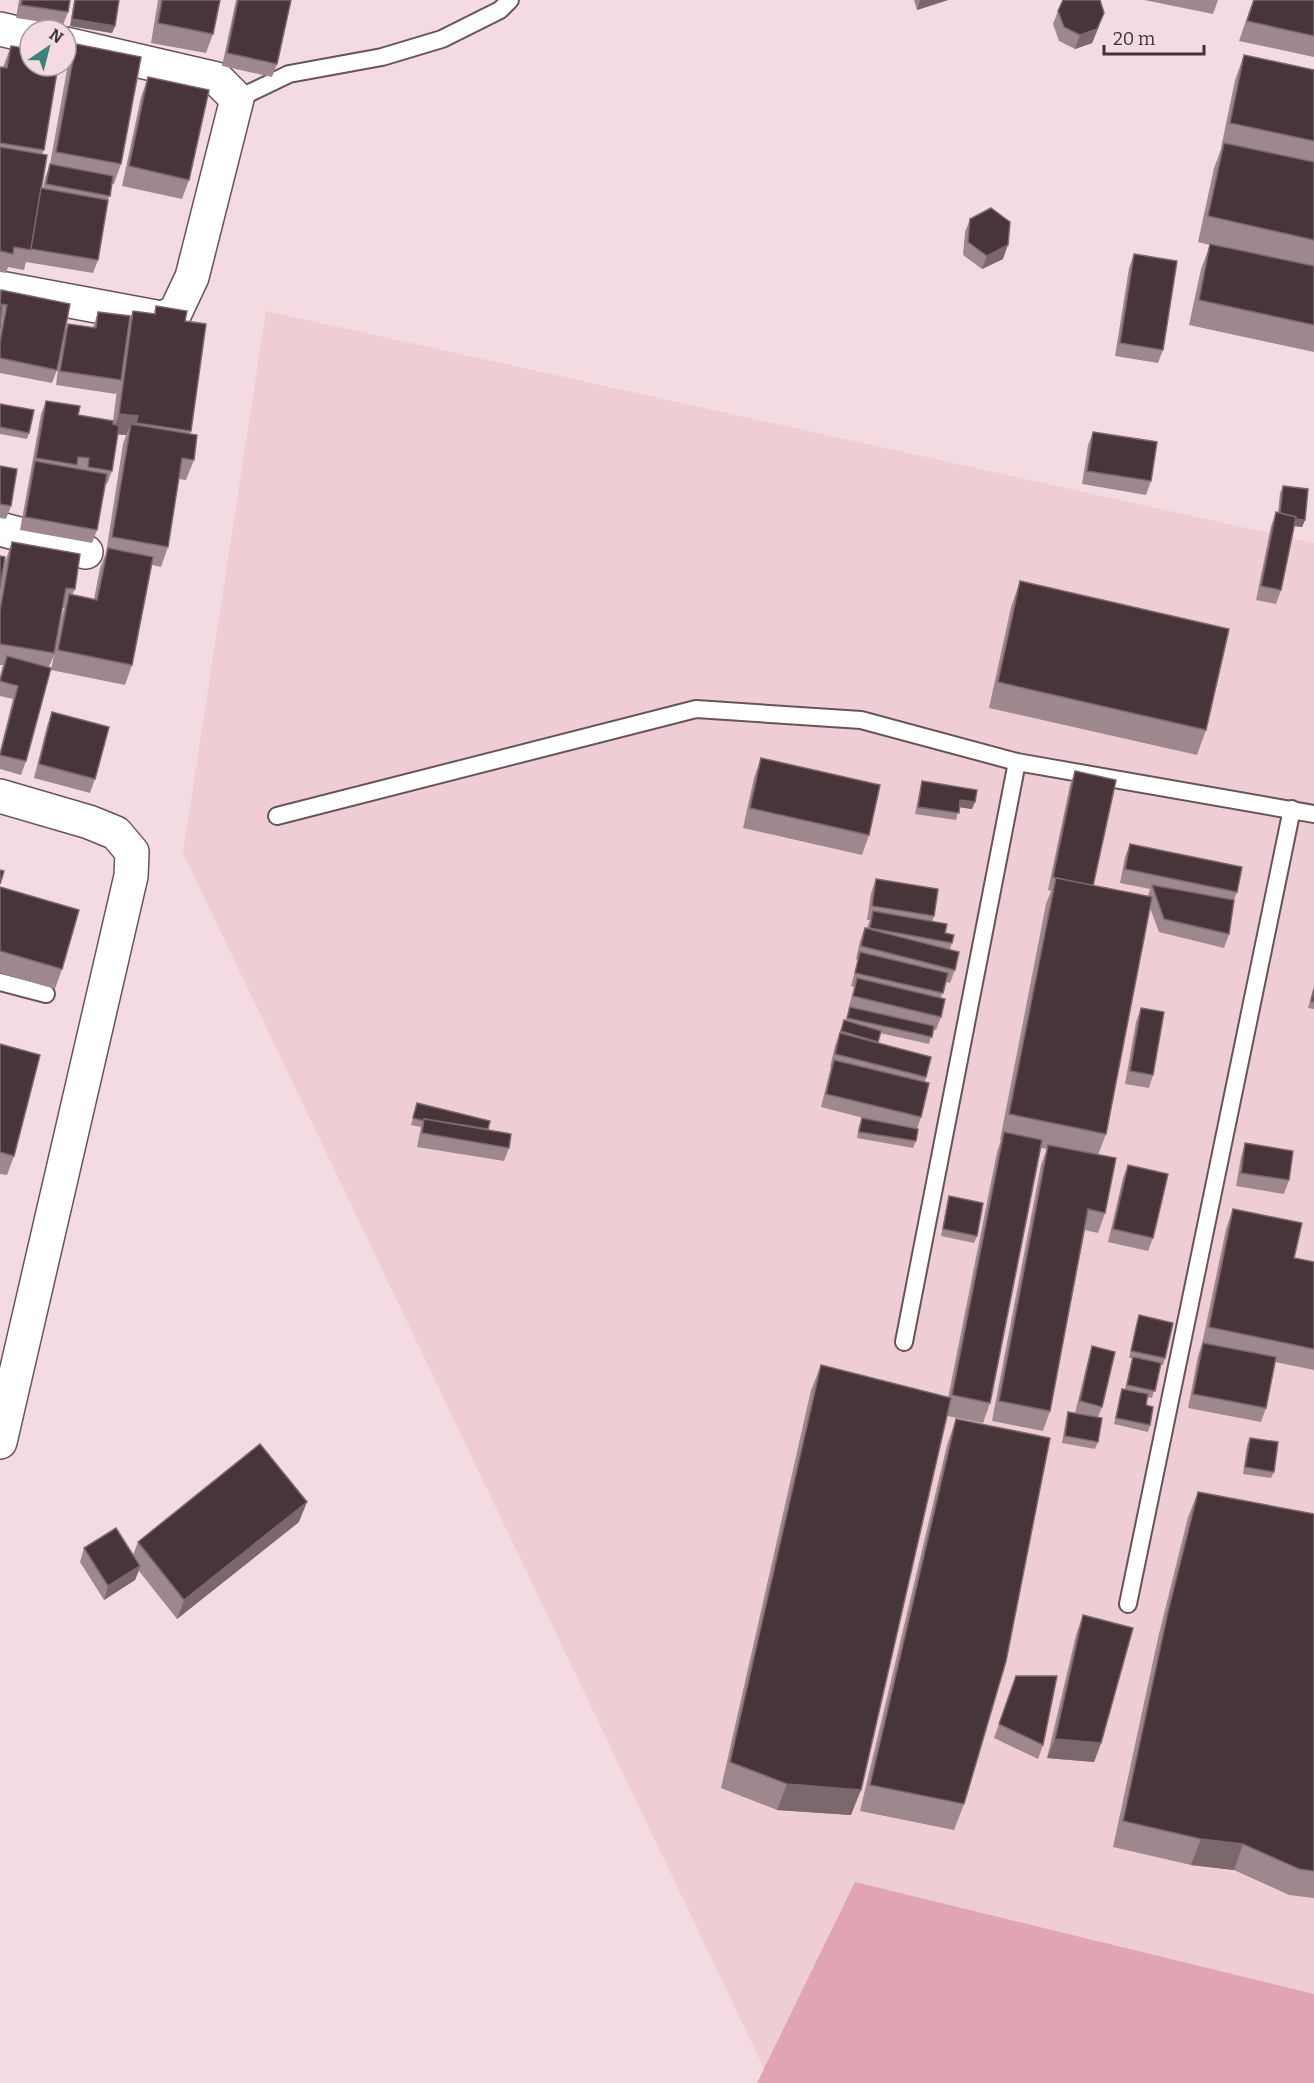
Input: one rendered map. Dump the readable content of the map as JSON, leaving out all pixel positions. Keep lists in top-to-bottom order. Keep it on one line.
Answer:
{"scale_bar":"20 m","north":"top right"}
